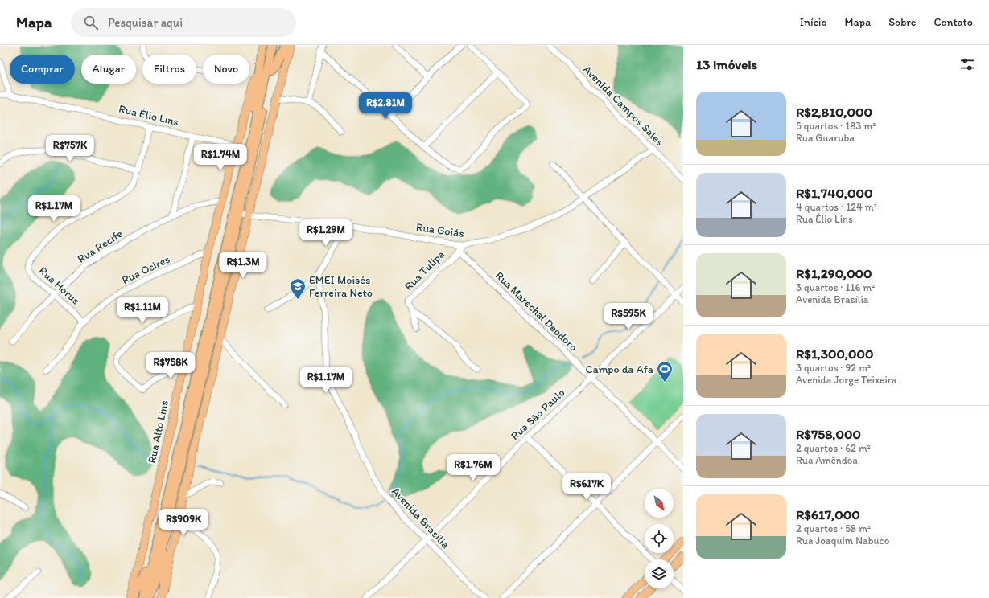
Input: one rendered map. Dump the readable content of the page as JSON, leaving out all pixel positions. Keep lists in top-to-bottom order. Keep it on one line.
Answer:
{"streets":{"main road":["Rua Alto Lins"],"street":["Avenida Campos Sales","Rua Élio Lins","Rua Goiás","Rua Recife","Rua Osires","Rua Tulipa","Rua Horus","Rua Marechal Deodoro","Rua São Paulo","Avenida Brasília"]},"crossings":[["Avenida Campos Sales","Rua Goiás"],["Rua Élio Lins","Rua Horus"],["Rua Goiás","Rua Tulipa"],["Rua Goiás","Rua Marechal Deodoro"],["Rua Recife","Rua Horus"],["Rua Recife","Rua Alto Lins"],["Rua Osires","Rua Horus"],["Rua Osires","Rua Alto Lins"],["Rua Tulipa","Rua Marechal Deodoro"],["Rua Marechal Deodoro","Rua São Paulo"],["Rua São Paulo","Avenida Brasília"]],"places":{"school or university":["EMEI Moisés Ferreira Neto"],"sports":["Campo da Afa"]},"north":"bottom right","page":{"header":"Mapa","search":"Pesquisar aqui","nav":["Início","Mapa","Sobre","Contato"],"heading":"13 imóveis","chip":["Comprar","Alugar","Filtros","Novo"],"list":[{"name":"R$2,810,000","note":"5 quartos · 183 m² · Rua Guaruba"},{"name":"R$1,740,000","note":"4 quartos · 124 m² · Rua Élio Lins"},{"name":"R$1,290,000","note":"3 quartos · 116 m² · Avenida Brasília"},{"name":"R$1,300,000","note":"3 quartos · 92 m² · Avenida Jorge Teixeira"},{"name":"R$758,000","note":"2 quartos · 62 m² · Rua Amêndoa"},{"name":"R$617,000","note":"2 quartos · 58 m² · Rua Joaquim Nabuco"}],"price":["R$2.81M","R$757K","R$1.74M","R$1.17M","R$1.29M","R$1.3M","R$1.11M","R$595K","R$758K","R$1.17M","R$1.76M","R$617K","R$909K"]}}
